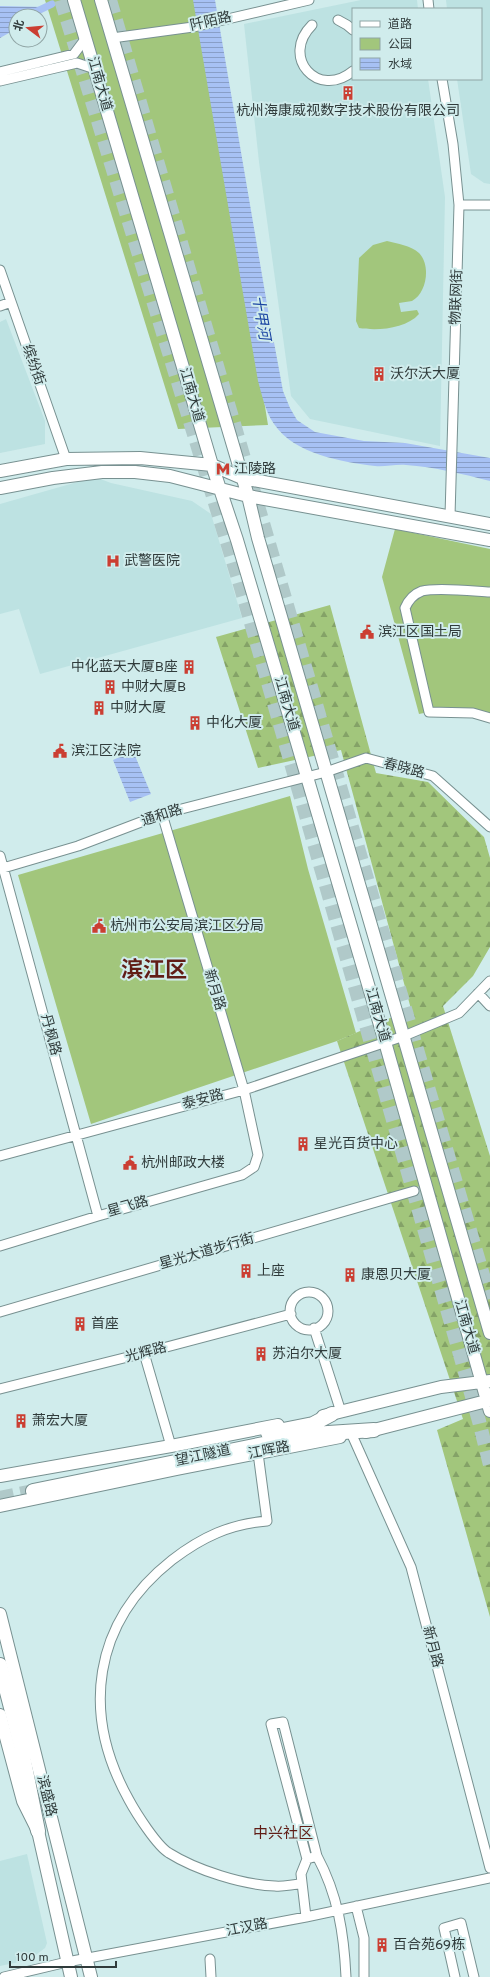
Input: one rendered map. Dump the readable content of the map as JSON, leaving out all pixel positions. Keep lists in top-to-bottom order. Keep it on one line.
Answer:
{"streets":{"highway":["望江隧道"],"main road":["江南大道","江晖路","滨盛路"],"street":["阡陌路","物联网街","缤纷街","春晓路","通和路","新月路","丹枫路","泰安路","星飞路","星光大道步行街","光辉路","江汉路"]},"crossings":[["阡陌路","江南大道"],["江南大道","春晓路"],["江南大道","通和路"],["江南大道","泰安路"],["江南大道","江晖路"],["春晓路","通和路"],["通和路","新月路"],["通和路","丹枫路"],["新月路","泰安路"],["新月路","星飞路"],["新月路","江晖路"],["丹枫路","泰安路"],["丹枫路","星飞路"],["江晖路","望江隧道"],["滨盛路","江汉路"]],"districts":["滨江区","中兴社区"],"water":["十甲河"],"places":{"building":["杭州海康威视数字技术股份有限公司","沃尔沃大厦","中化蓝天大厦B座","中财大厦B","中财大厦","中化大厦","星光百货中心","上座","康恩贝大厦","首座","苏泊尔大厦","萧宏大厦","百合苑69栋"],"metro station":["江陵路"],"hospital":["武警医院"],"public building":["滨江区国土局","滨江区法院","杭州市公安局滨江区分局","杭州邮政大楼"]},"legend":["道路","公园","水域"],"scale_bar":"100 m","north":"left"}
